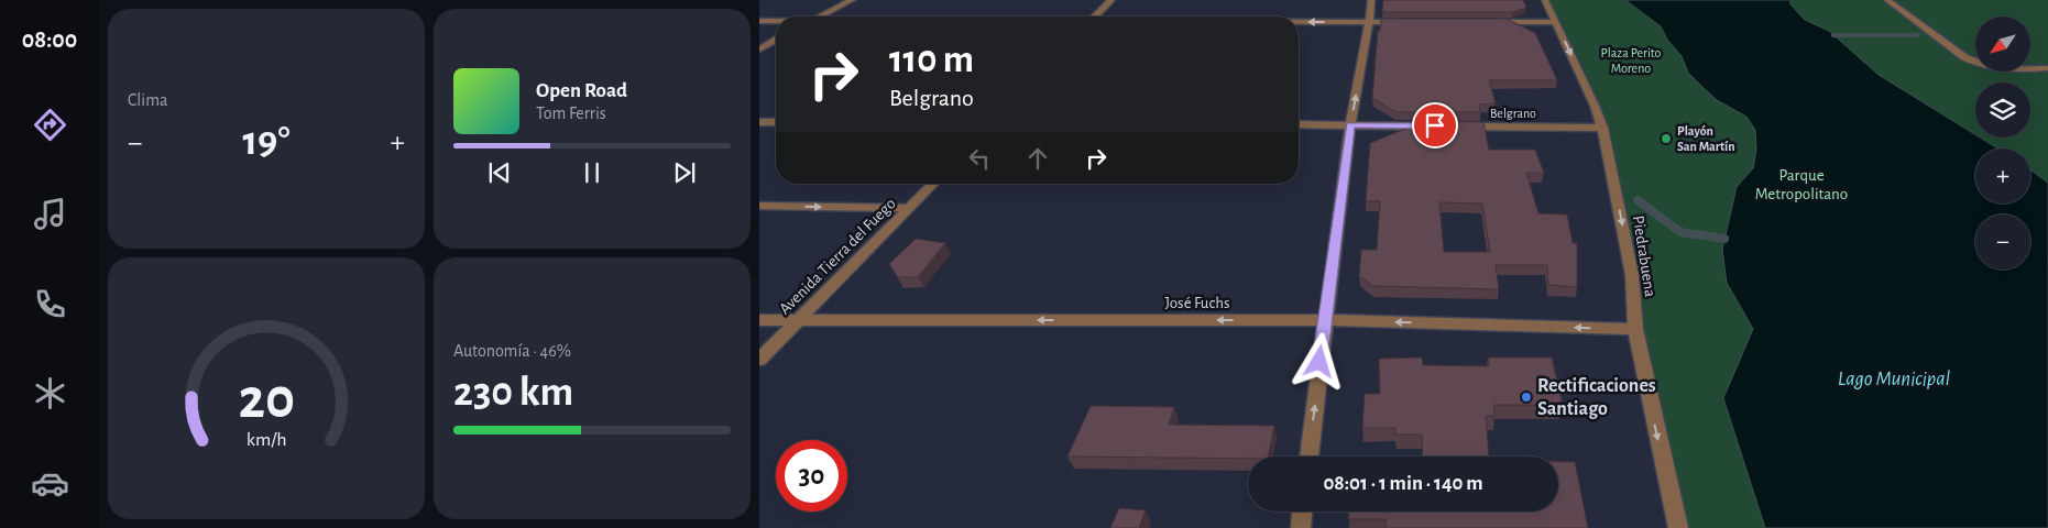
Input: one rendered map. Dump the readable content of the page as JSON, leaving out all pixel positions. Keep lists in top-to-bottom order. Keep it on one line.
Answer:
{"streets":{"street":["Belgrano","Avenida Tierra del Fuego","Piedrabuena","José Fuchs"]},"crossings":[["Belgrano","Piedrabuena"],["Avenida Tierra del Fuego","José Fuchs"],["Piedrabuena","José Fuchs"]],"one_way":["Piedrabuena","José Fuchs"],"water":["Lago Municipal"],"parks":["Plaza Perito Moreno","Parque Metropolitano"],"places":["Playón San Martín","Rectificaciones Santiago"],"north":"bottom left","page":{"tabs":"08:00","tile":["Clima",["Autonomía · 46%","230 km"]],"map_buttons":["+","−"],"turn":["110 m","Belgrano"],"song":["Open Road","Tom Ferris"],"heat":["−","19°","+"],"limit":"30","trip":"08:01 · 1 min · 140 m","gauge":["20","km/h"]}}
